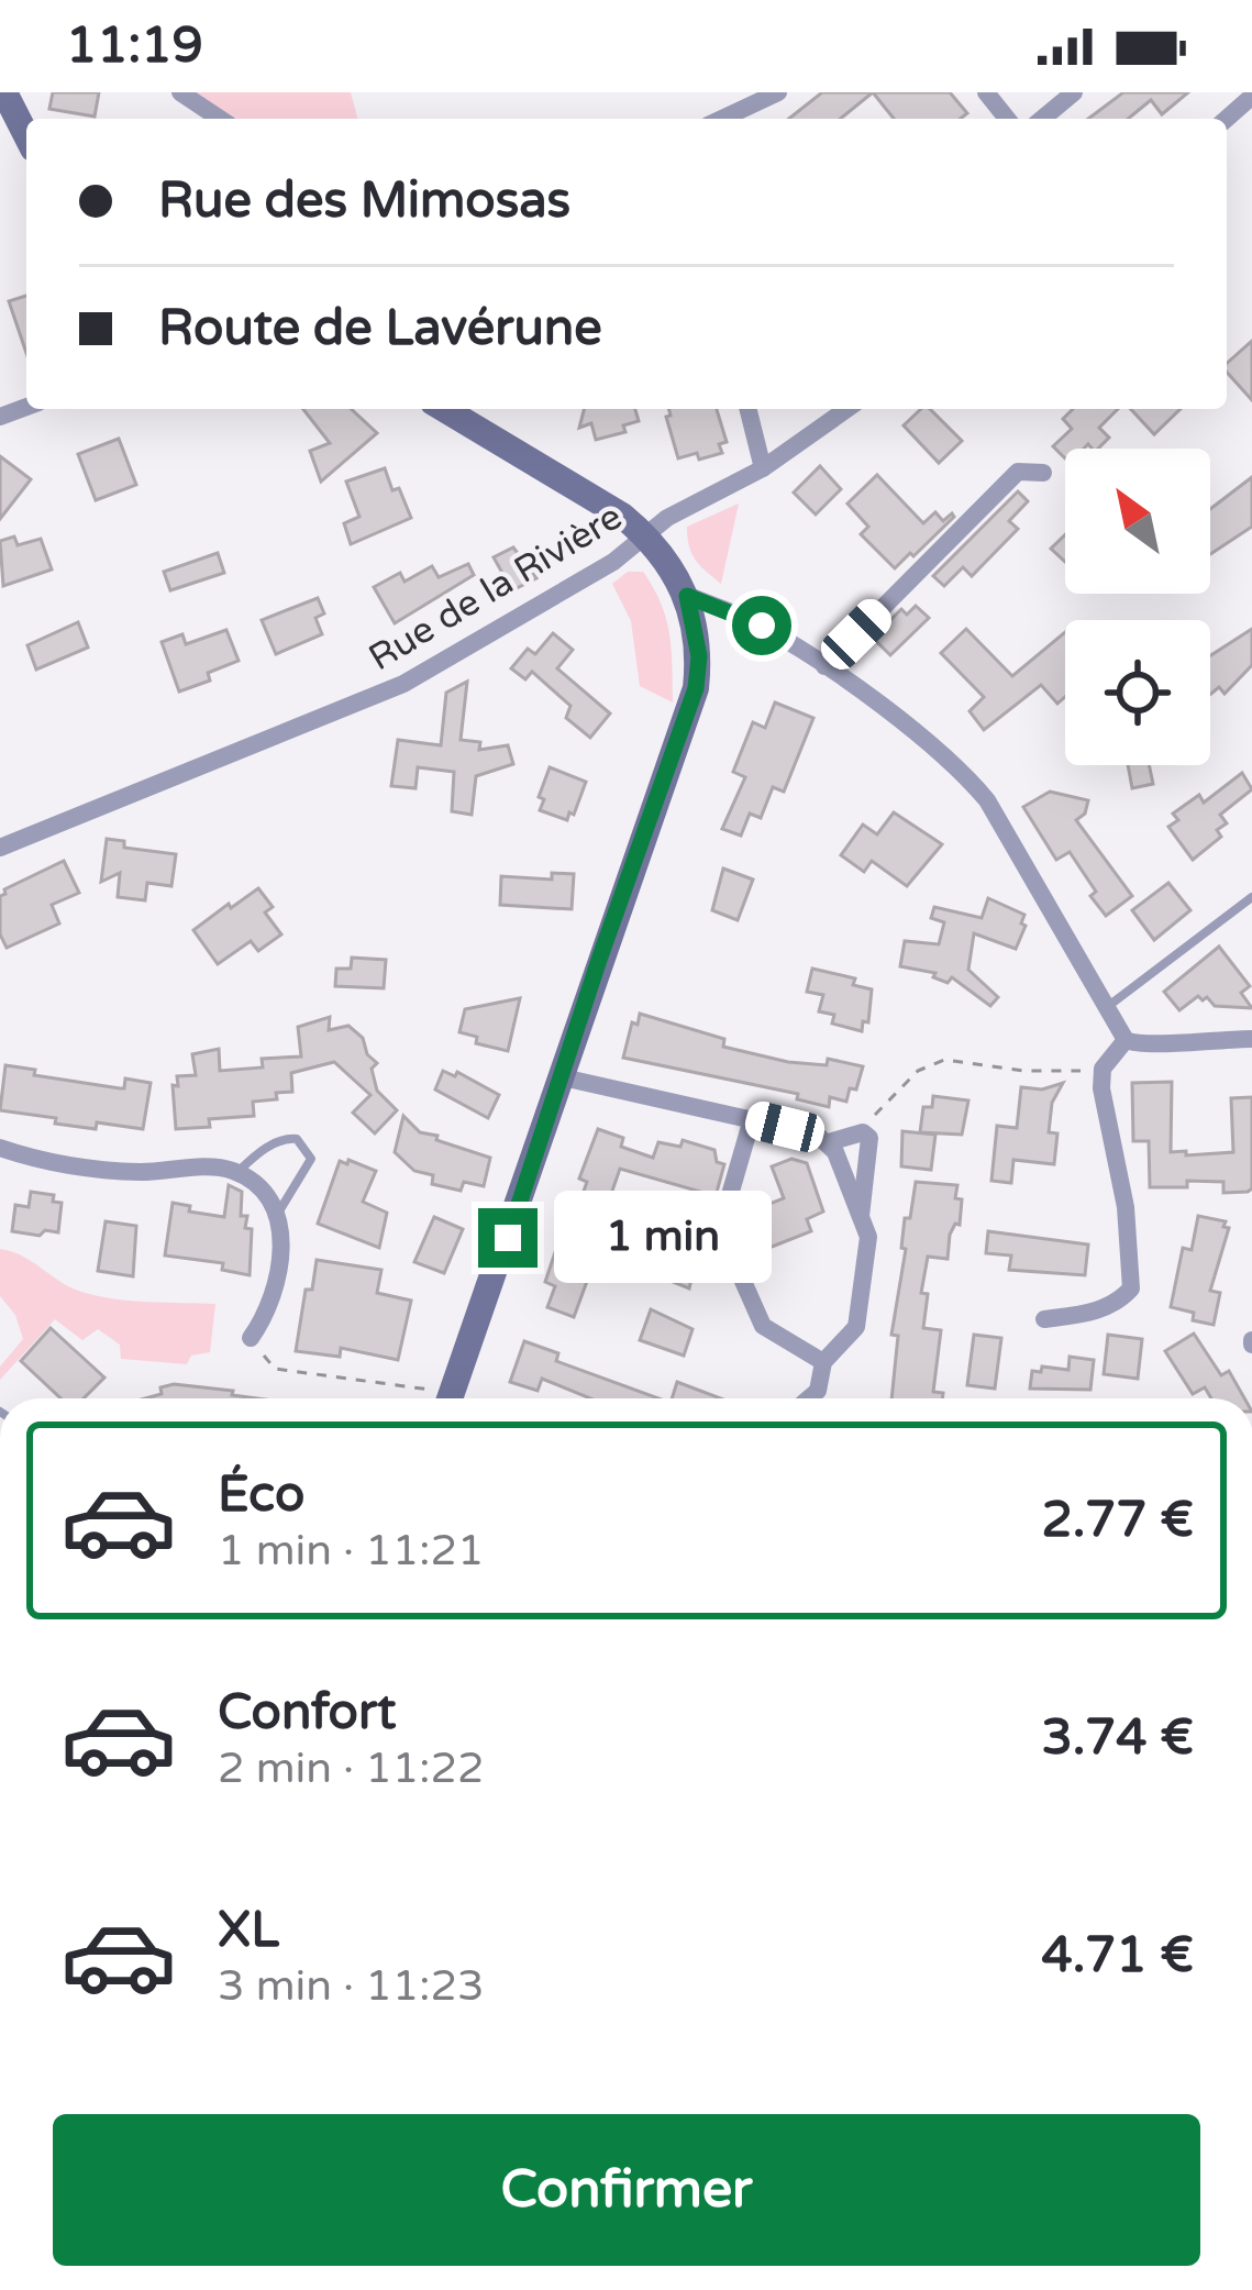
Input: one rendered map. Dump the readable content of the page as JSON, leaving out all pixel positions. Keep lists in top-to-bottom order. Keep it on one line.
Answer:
{"streets":{"street":["Rue de la Rivière"]},"north":"top left","page":{"status":"11:19","banner":["Rue des Mimosas","Route de Lavérune"],"bubble":"1 min","list":[{"name":"Éco","note":"1 min · 11:21","value":"2.77 €"},{"name":"Confort","note":"2 min · 11:22","value":"3.74 €"},{"name":"XL","note":"3 min · 11:23","value":"4.71 €"}],"buttons":"Confirmer"}}
